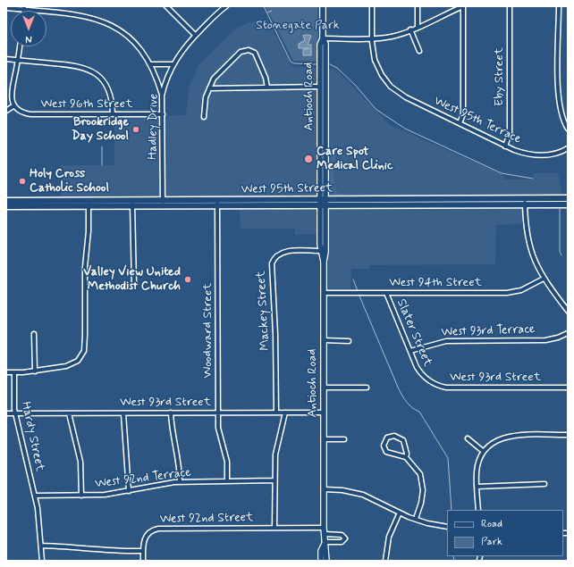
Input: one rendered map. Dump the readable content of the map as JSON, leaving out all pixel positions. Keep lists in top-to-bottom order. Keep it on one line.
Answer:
{"streets":{"main road":["Antioch Road","West 95th Street"],"street":["Eby Street","West 96th Street","West 95th Terrace","Hadley Drive","West 94th Street","Mackey Street","Woodward Street","West 93rd Terrace","Slater Street","West 93rd Street","Hardy Street","West 92nd Terrace","West 92nd Street"]},"crossings":[["Eby Street","West 95th Terrace"],["Antioch Road","West 95th Street"],["Antioch Road","West 94th Street"],["Antioch Road","Mackey Street"],["Antioch Road","West 93rd Street"],["Antioch Road","West 92nd Street"],["West 96th Street","Hadley Drive"],["Hadley Drive","West 95th Street"],["West 95th Street","Woodward Street"],["West 94th Street","Slater Street"],["Mackey Street","West 93rd Street"],["Woodward Street","West 93rd Street"],["Woodward Street","West 92nd Terrace"],["West 93rd Terrace","Slater Street"],["Slater Street","West 93rd Street"],["West 93rd Street","Hardy Street"],["Hardy Street","West 92nd Terrace"]],"parks":["Stonegate Park"],"places":["Brookridge Day School","Care Spot Medical Clinic","Holy Cross Catholic School","Valley View United Methodist Church"],"legend":["Road","Park"],"north":"bottom"}
